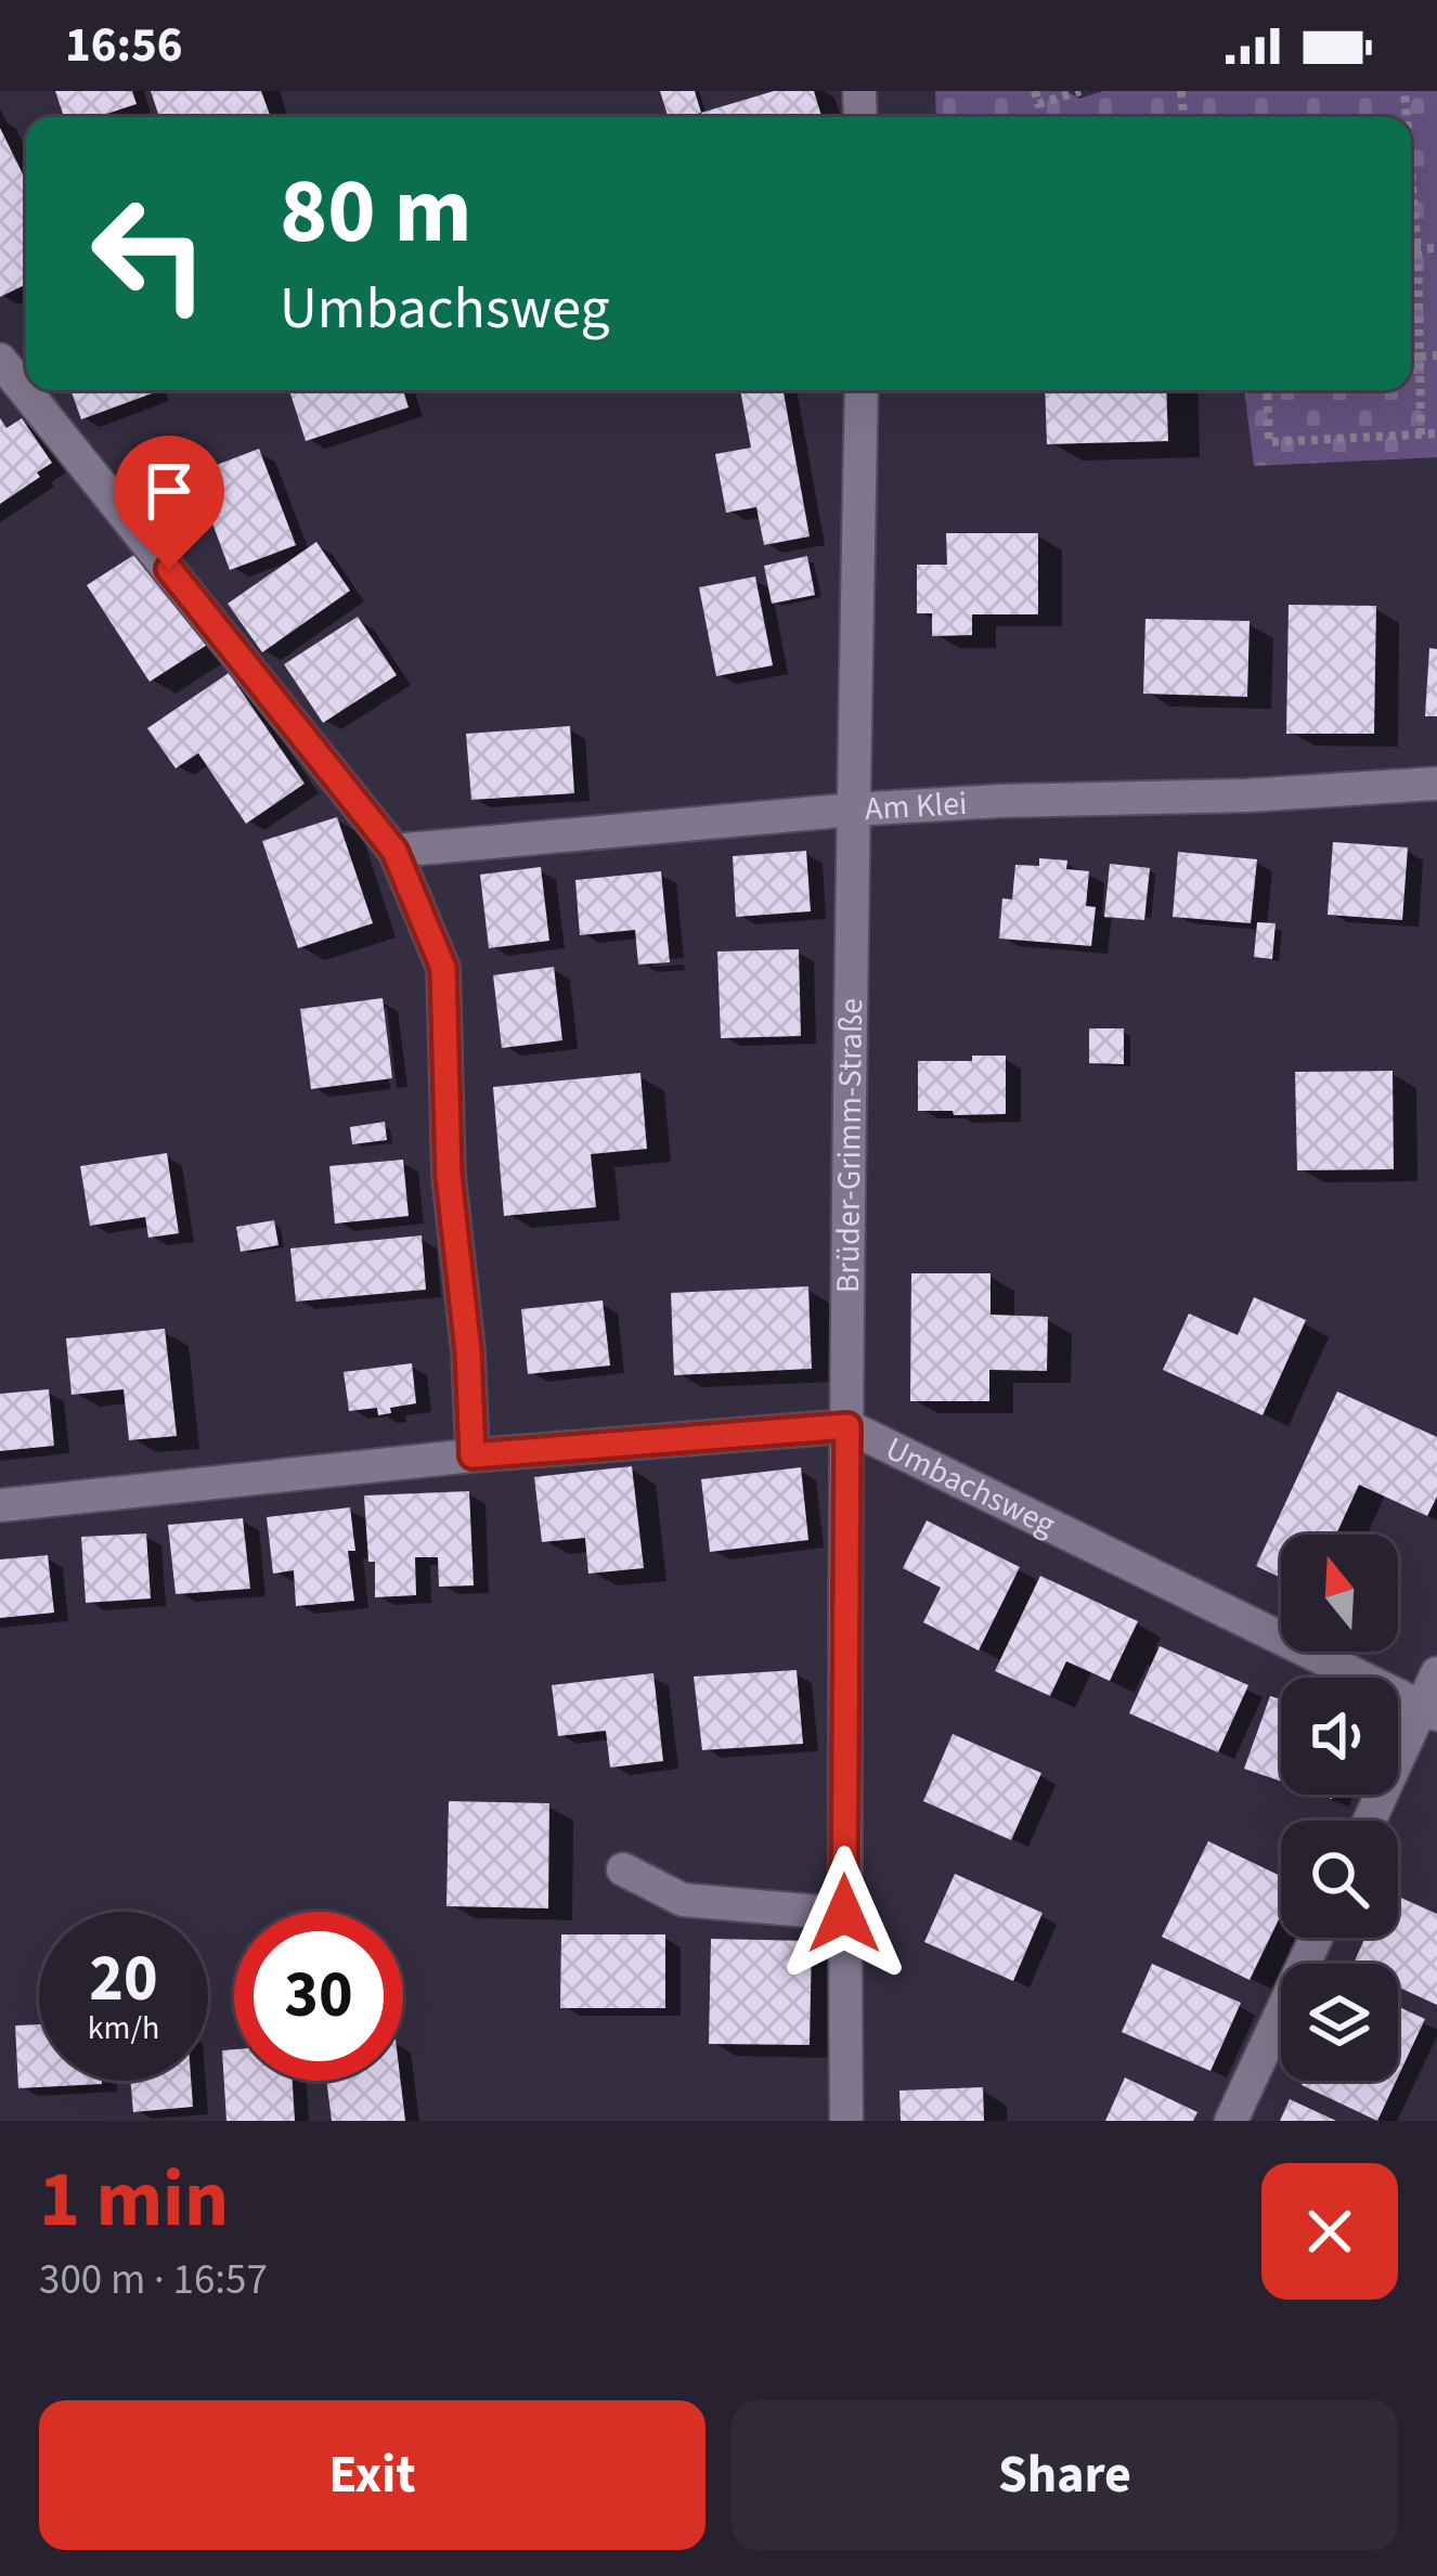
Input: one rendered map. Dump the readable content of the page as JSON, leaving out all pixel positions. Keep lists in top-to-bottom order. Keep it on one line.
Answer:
{"streets":{"street":["Am Klei","Brüder-Grimm-Straße","Umbachsweg"]},"crossings":[["Am Klei","Brüder-Grimm-Straße"],["Brüder-Grimm-Straße","Umbachsweg"]],"north":"top","page":{"status":"16:56","turn":["80 m","Umbachsweg"],"speed":"20 km/h","limit":"30","heading":["1 min","300 m · 16:57"],"buttons":["Exit","Share"]}}
